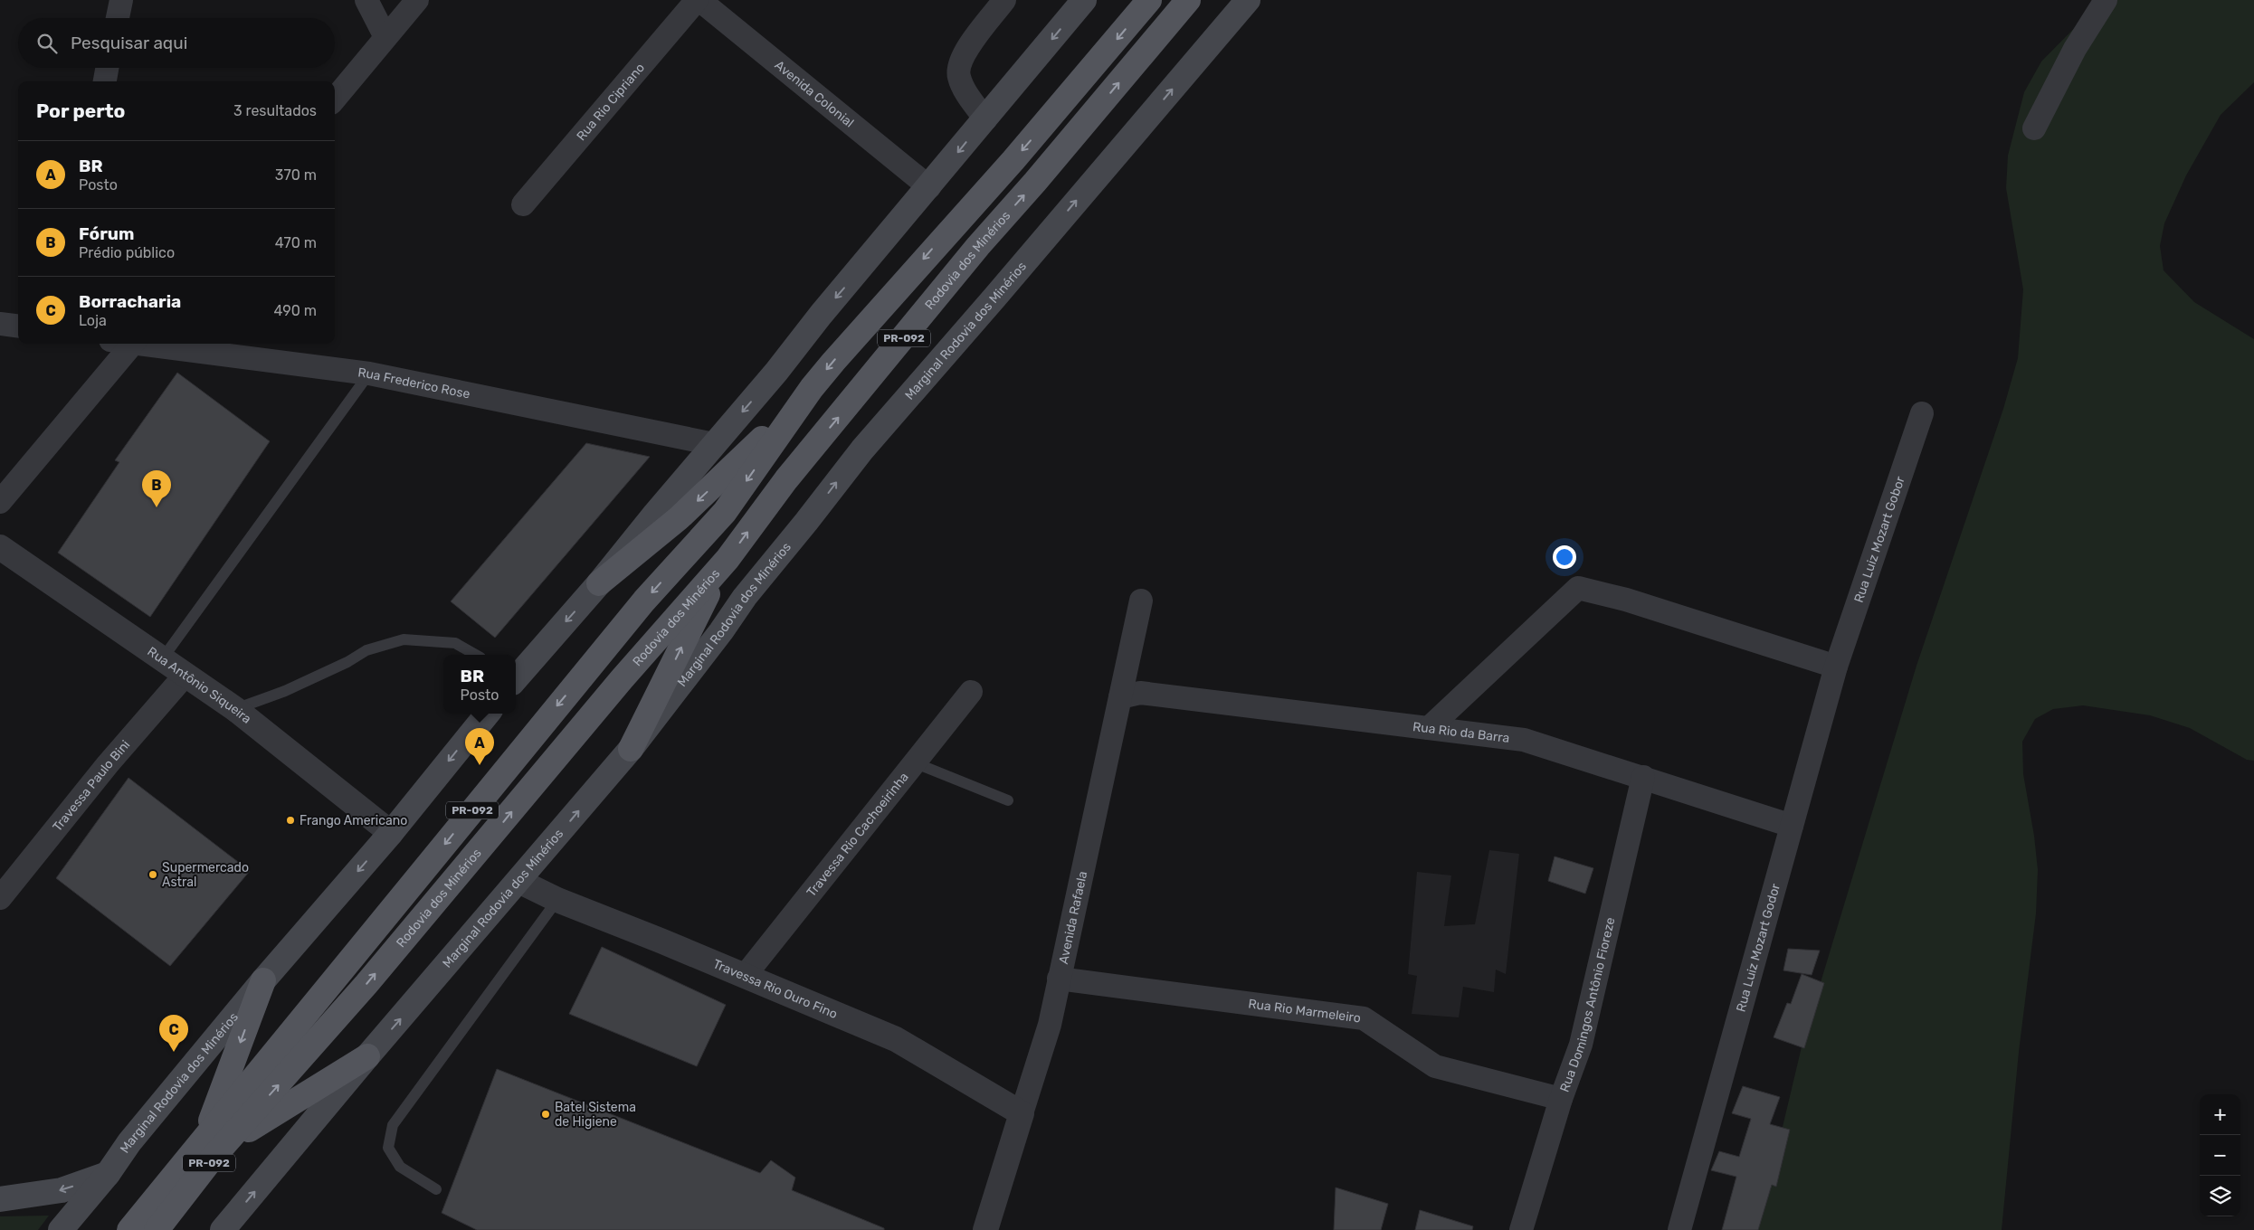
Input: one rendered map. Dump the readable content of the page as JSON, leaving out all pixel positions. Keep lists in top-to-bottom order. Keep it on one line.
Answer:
{"streets":{"main road":["Rodovia dos Minérios","Marginal Rodovia dos Minérios","PR-092"],"street":["Avenida Colonial","Rua Rio Cipriano","Rua Frederico Rose","Rua Luiz Mozart Gobor","Rua Antônio Siqueira","Rua Rio da Barra","Travessa Paulo Bini","Travessa Rio Cachoeirinha","Avenida Rafaela","Rua Luiz Mozart Godor","Travessa Rio Ouro Fino","Rua Domingos Antônio Fioreze","Rua Rio Marmeleiro"]},"crossings":[["Avenida Colonial","Rua Rio Cipriano"],["Marginal Rodovia dos Minérios","Rua Antônio Siqueira"],["Marginal Rodovia dos Minérios","Travessa Rio Ouro Fino"],["Rua Luiz Mozart Gobor","Rua Luiz Mozart Godor"],["Rua Antônio Siqueira","Travessa Paulo Bini"],["Rua Rio da Barra","Avenida Rafaela"],["Rua Rio da Barra","Rua Luiz Mozart Godor"],["Rua Rio da Barra","Rua Domingos Antônio Fioreze"],["Travessa Rio Cachoeirinha","Travessa Rio Ouro Fino"],["Avenida Rafaela","Travessa Rio Ouro Fino"],["Avenida Rafaela","Rua Rio Marmeleiro"],["Rua Domingos Antônio Fioreze","Rua Rio Marmeleiro"]],"places":["Frango Americano","Supermercado Astral","Batel Sistema de Higiene"],"page":{"search":"Pesquisar aqui","heading":["Por perto","3 resultados"],"list":[{"mark":"A","name":"BR","note":"Posto","value":"370 m"},{"mark":"B","name":"Fórum","note":"Prédio público","value":"470 m"},{"mark":"C","name":"Borracharia","note":"Loja","value":"490 m"}],"pins":["B","A","C"],"popup":["BR","Posto"],"map_buttons":["+","−"]}}
